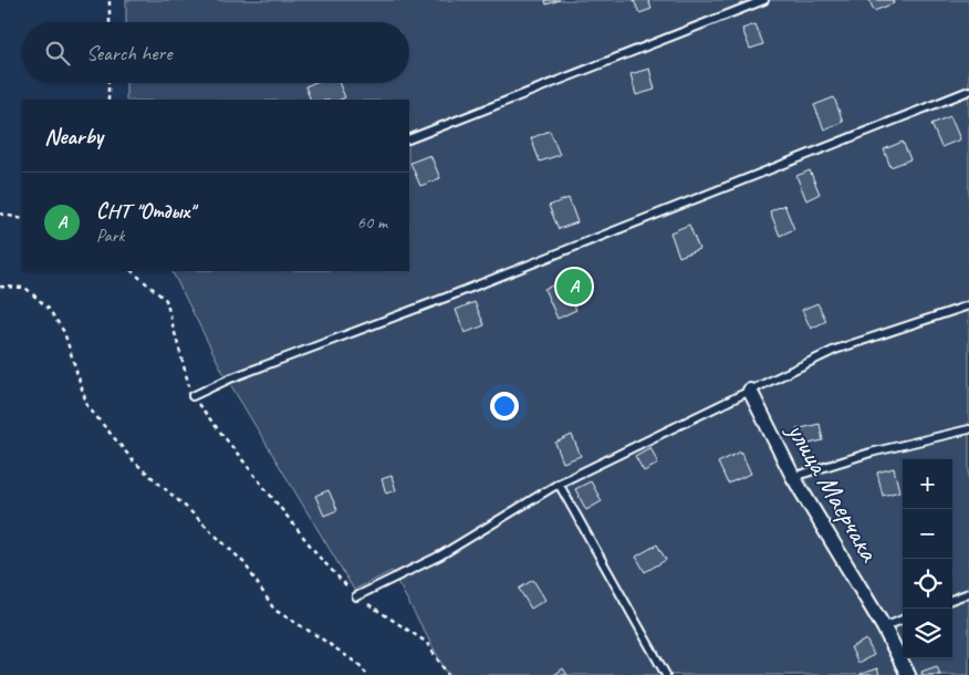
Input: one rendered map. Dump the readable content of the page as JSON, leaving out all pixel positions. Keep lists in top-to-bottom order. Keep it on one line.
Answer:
{"streets":{"street":["улица Маерчака"]},"page":{"search":"Search here","heading":"Nearby","list":[{"mark":"A","name":"СНТ \"Отдых\"","note":"Park","value":"60 m"}],"pins":"A","map_buttons":["+","−"]}}
